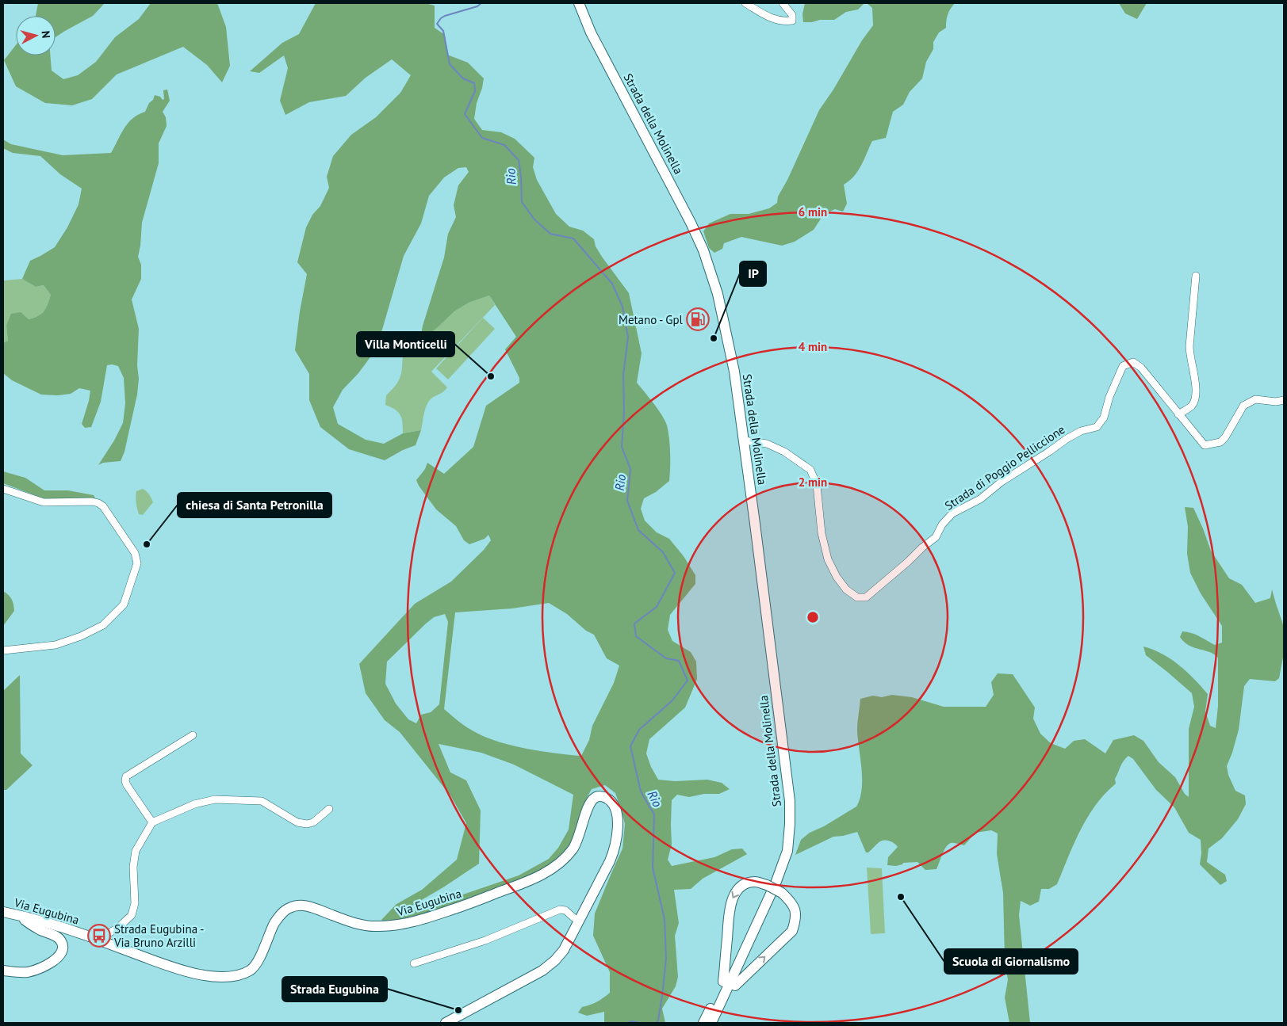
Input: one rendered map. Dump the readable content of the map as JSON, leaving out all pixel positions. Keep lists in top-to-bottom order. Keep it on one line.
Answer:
{"streets":{"street":["Strada della Molinella","Strada di Poggio Pelliccione","Via Eugubina"]},"crossings":[["Strada della Molinella","Strada di Poggio Pelliccione"]],"water":["Rio"],"places":{"fuel station":["Metano - Gpl"],"other":["IP","Villa Monticelli","chiesa di Santa Petronilla","Scuola di Giornalismo","Strada Eugubina"],"bus stop":["Strada Eugubina - Via Bruno Arzilli"]},"north":"right","rings":["6 min","4 min","2 min"]}
